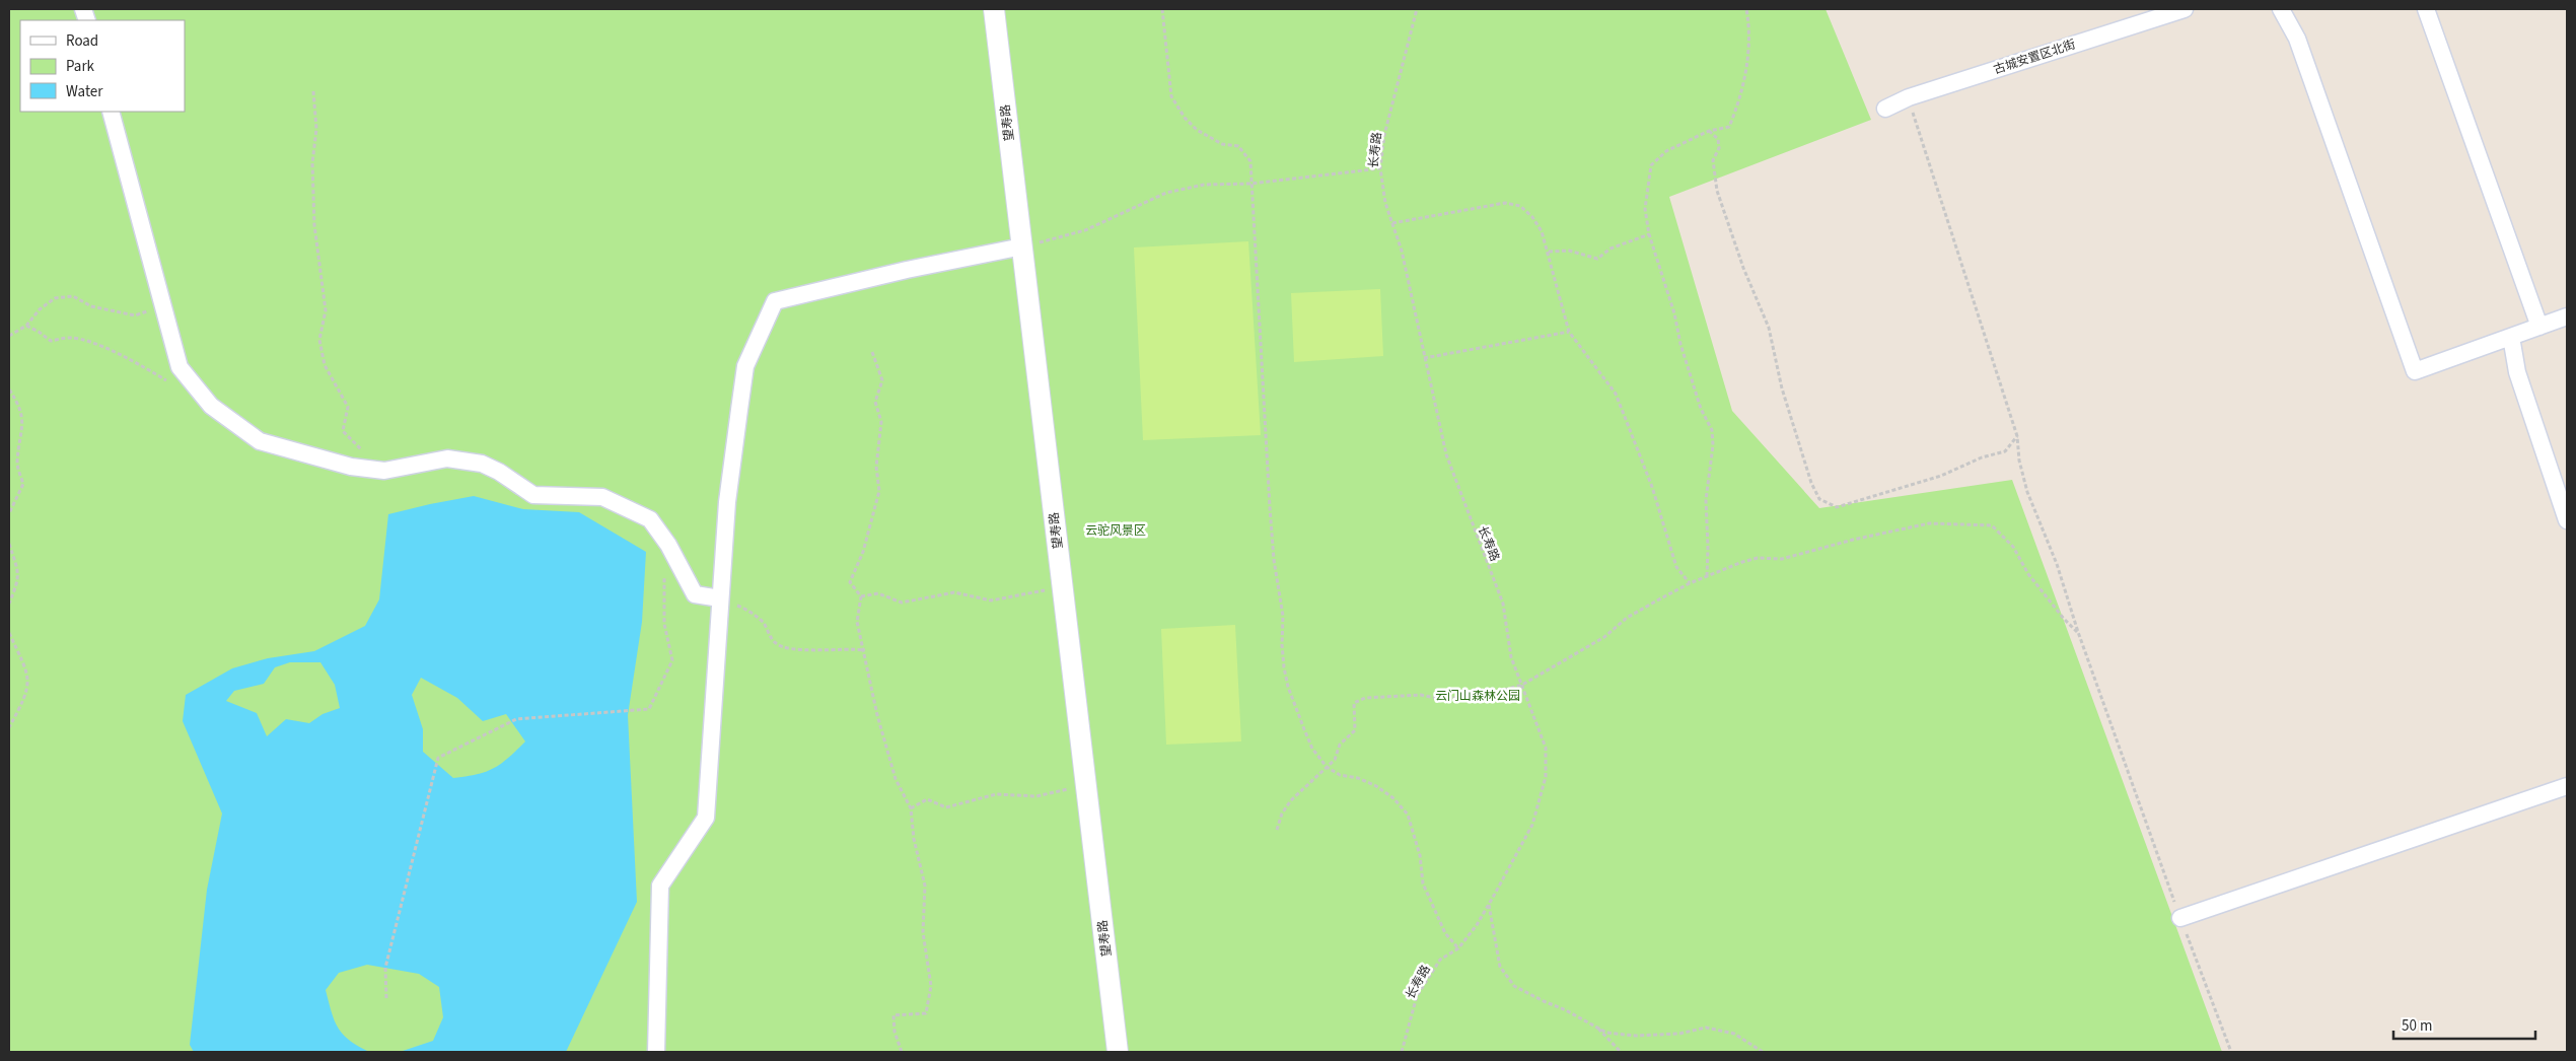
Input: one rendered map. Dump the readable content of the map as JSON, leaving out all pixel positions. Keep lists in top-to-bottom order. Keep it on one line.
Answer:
{"streets":{"street":["古城安置区北街","望寿路"],"path":["长寿路"]},"parks":["云驼风景区","云门山森林公园"],"legend":["Road","Park","Water"],"scale_bar":"50 m"}
